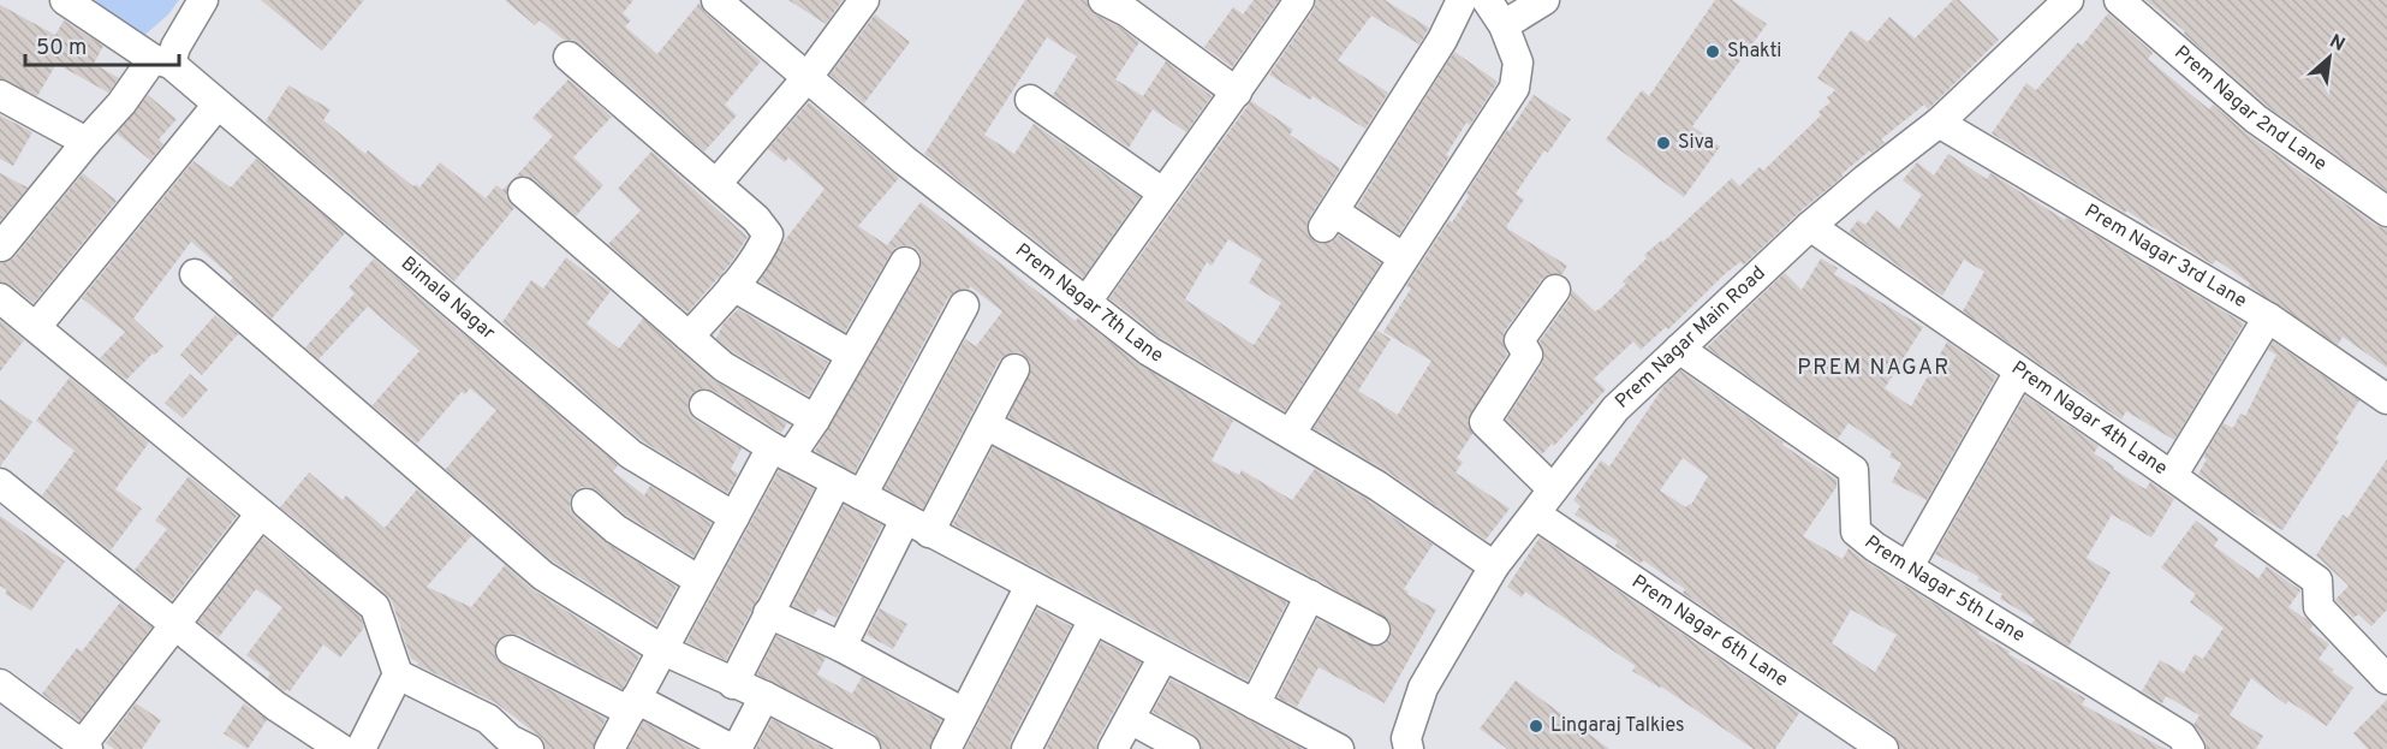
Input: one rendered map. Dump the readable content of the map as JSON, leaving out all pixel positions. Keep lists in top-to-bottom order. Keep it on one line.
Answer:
{"streets":{"street":["Prem Nagar 2nd Lane","Prem Nagar 3rd Lane","Bimala Nagar","Prem Nagar 7th Lane","Prem Nagar Main Road","Prem Nagar 4th Lane","Prem Nagar 5th Lane","Prem Nagar 6th Lane"]},"crossings":[["Prem Nagar 3rd Lane","Prem Nagar Main Road"],["Prem Nagar 7th Lane","Prem Nagar Main Road"],["Prem Nagar Main Road","Prem Nagar 4th Lane"],["Prem Nagar Main Road","Prem Nagar 5th Lane"],["Prem Nagar Main Road","Prem Nagar 6th Lane"]],"districts":["PREM NAGAR"],"places":["Shakti","Siva","Lingaraj Talkies"],"scale_bar":"50 m","north":"top right"}
